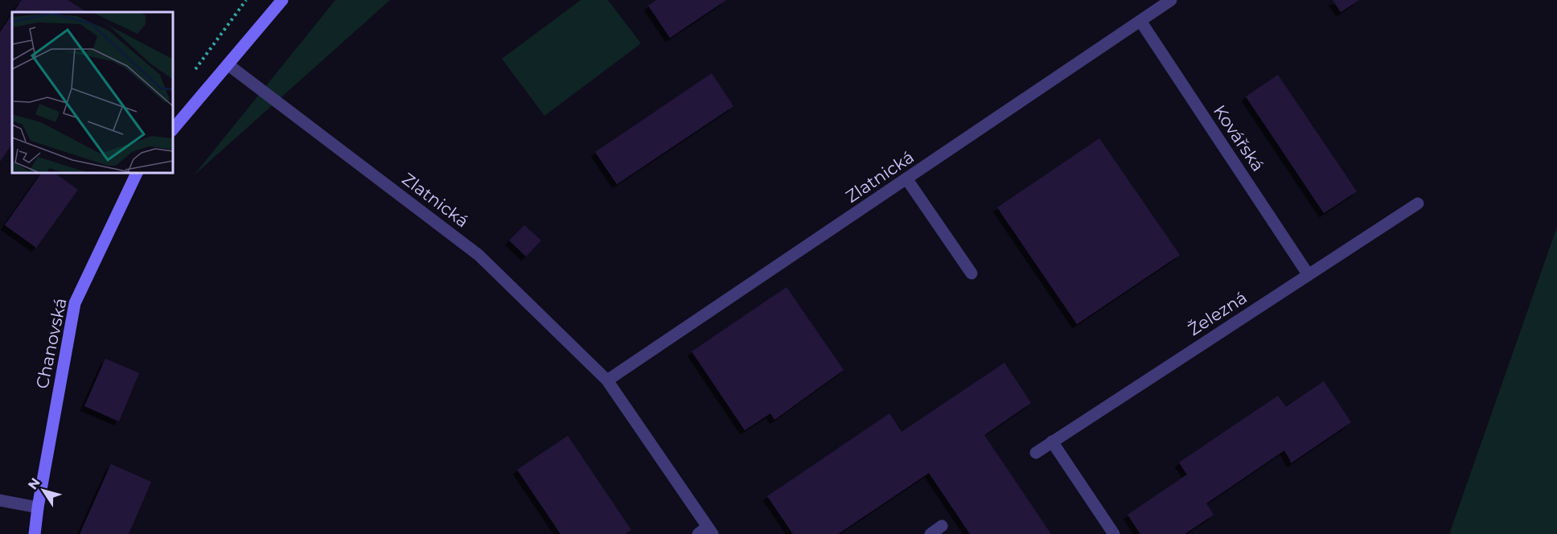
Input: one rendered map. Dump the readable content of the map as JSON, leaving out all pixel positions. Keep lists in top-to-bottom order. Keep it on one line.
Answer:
{"streets":{"street":["Kovářská","Zlatnická","Železná","Chanovská"]},"crossings":[["Kovářská","Zlatnická"],["Kovářská","Železná"]],"north":"top left"}
